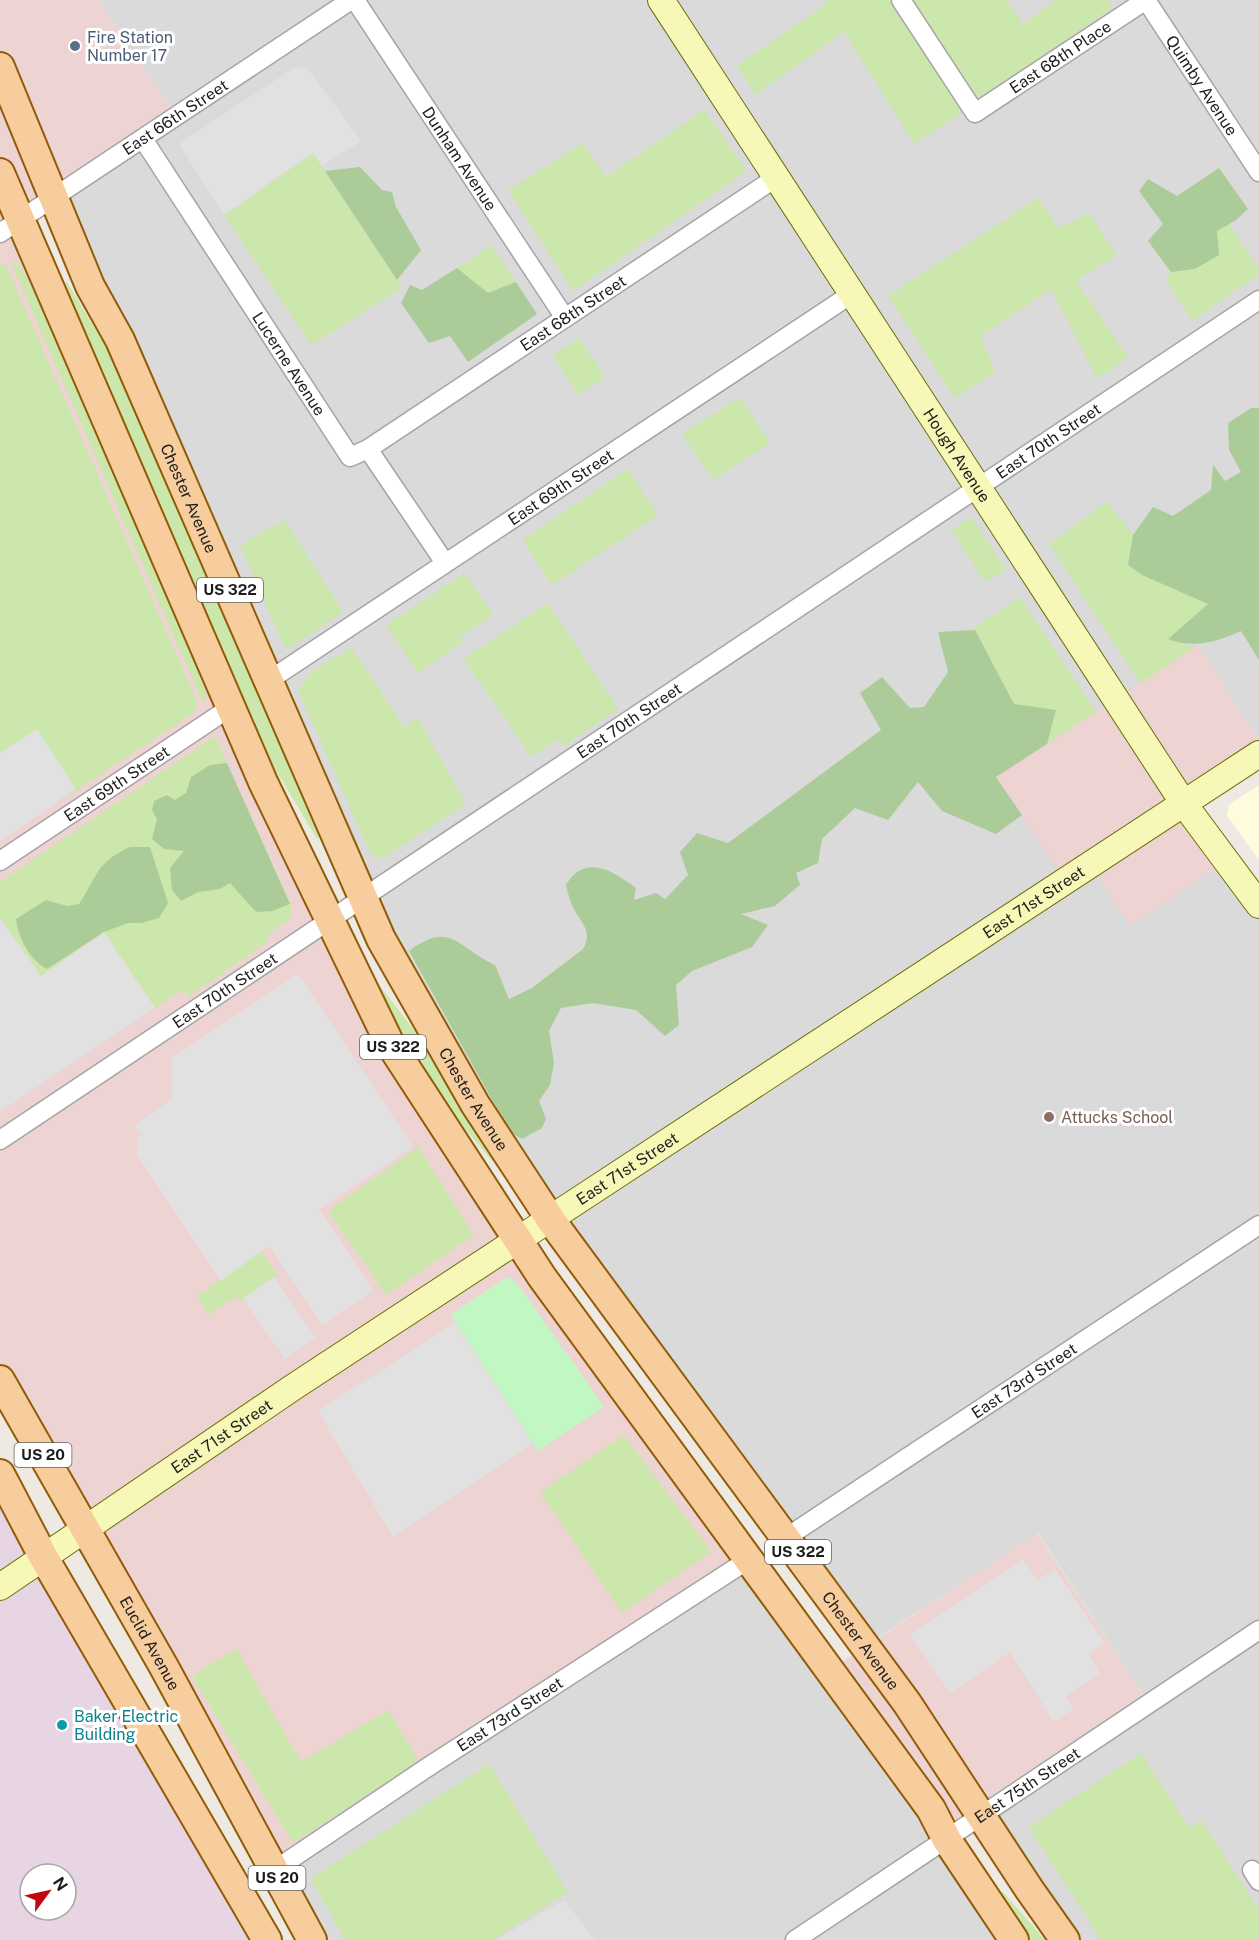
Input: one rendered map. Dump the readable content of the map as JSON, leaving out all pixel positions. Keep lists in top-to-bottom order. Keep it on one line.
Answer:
{"streets":{"main road":["Chester Avenue","US 322","US 20","Euclid Avenue"],"street":["East 68th Place","Quimby Avenue","East 66th Street","Dunham Avenue","East 68th Street","Lucerne Avenue","East 70th Street","Hough Avenue","East 69th Street","East 71st Street","East 73rd Street","East 75th Street"]},"crossings":[["East 68th Place","Quimby Avenue"],["East 66th Street","Dunham Avenue"],["East 66th Street","Lucerne Avenue"],["East 66th Street","Chester Avenue"],["East 66th Street","US 322"],["Dunham Avenue","East 68th Street"],["East 68th Street","Lucerne Avenue"],["East 68th Street","Hough Avenue"],["East 70th Street","Hough Avenue"],["East 70th Street","Chester Avenue"],["East 70th Street","US 322"],["Hough Avenue","East 69th Street"],["Hough Avenue","East 71st Street"],["East 69th Street","Chester Avenue"],["East 69th Street","US 322"],["Chester Avenue","East 71st Street"],["Chester Avenue","East 73rd Street"],["Chester Avenue","East 75th Street"],["US 322","East 71st Street"],["US 322","East 73rd Street"],["US 322","East 75th Street"],["East 71st Street","US 20"],["East 71st Street","Euclid Avenue"],["East 73rd Street","Euclid Avenue"]],"places":["Fire Station Number 17","Attucks School","Baker Electric Building"],"north":"top right"}
